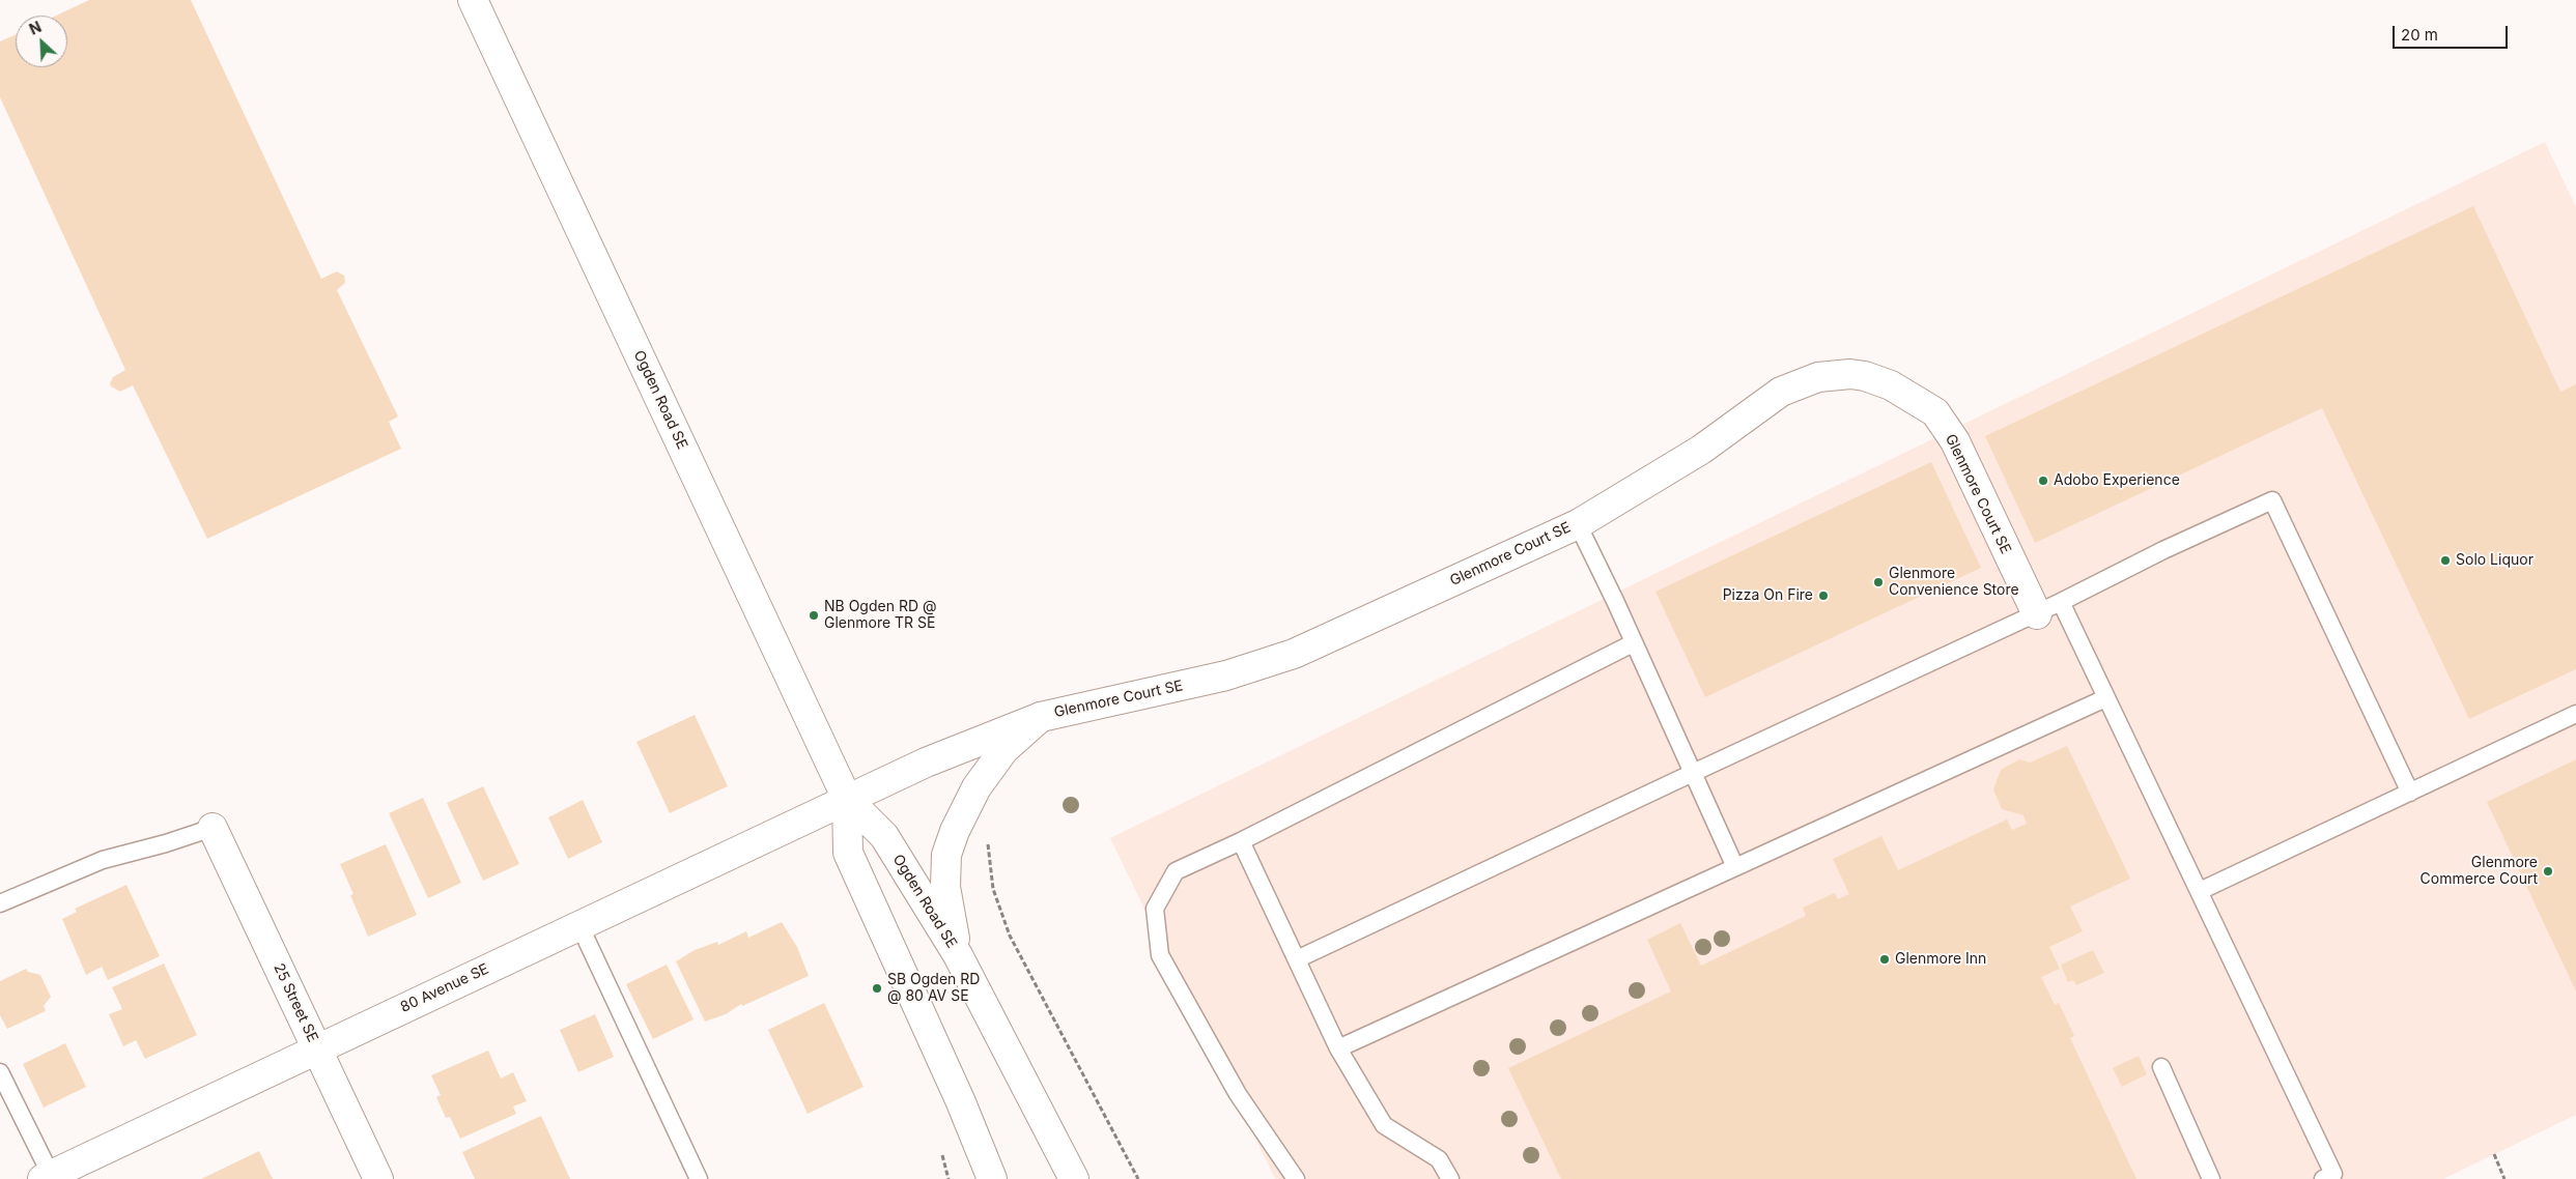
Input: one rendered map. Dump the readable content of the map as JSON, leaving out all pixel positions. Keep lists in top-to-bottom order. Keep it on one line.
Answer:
{"streets":{"street":["Ogden Road SE","Glenmore Court SE","80 Avenue SE","25 Street SE"]},"crossings":[["Ogden Road SE","Glenmore Court SE"],["Ogden Road SE","80 Avenue SE"],["Glenmore Court SE","80 Avenue SE"],["80 Avenue SE","25 Street SE"]],"places":["Adobo Experience","Solo Liquor","Glenmore Convenience Store","Pizza On Fire","NB Ogden RD @ Glenmore TR SE","Glenmore Commerce Court","Glenmore Inn","SB Ogden RD @ 80 AV SE"],"scale_bar":"20 m","north":"top left"}
